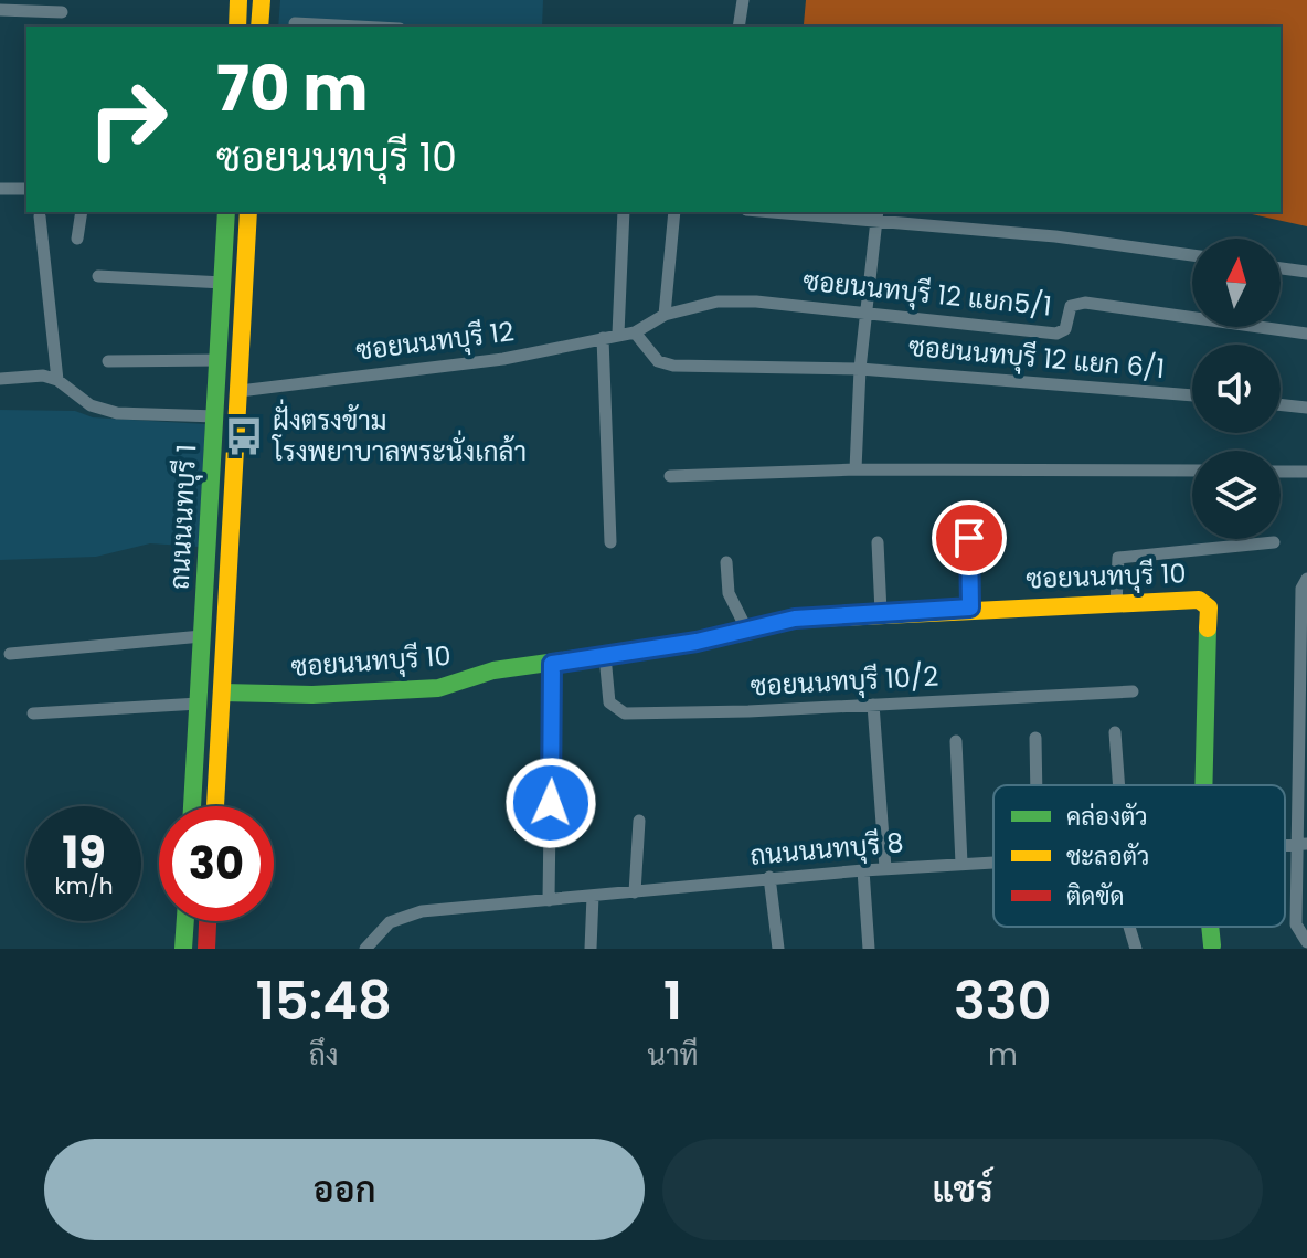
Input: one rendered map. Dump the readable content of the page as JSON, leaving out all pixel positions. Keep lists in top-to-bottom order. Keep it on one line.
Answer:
{"streets":{"main road":["ถนนนนทบุรี 1","ซอยนนทบุรี 10"],"street":["ซอยนนทบุรี 12 แยก5/1","ซอยนนทบุรี 12","ซอยนนทบุรี 12 แยก 6/1","ซอยนนทบุรี 10/2","ถนนนนทบุรี 8"]},"crossings":[["ซอยนนทบุรี 12 แยก5/1","ซอยนนทบุรี 12"],["ซอยนนทบุรี 12 แยก5/1","ซอยนนทบุรี 12 แยก 6/1"],["ซอยนนทบุรี 12","ซอยนนทบุรี 12 แยก 6/1"],["ซอยนนทบุรี 12","ถนนนนทบุรี 1"],["ถนนนนทบุรี 1","ซอยนนทบุรี 10"],["ซอยนนทบุรี 10","ซอยนนทบุรี 10/2"]],"places":{"bus stop":["ฝั่งตรงข้าม โรงพยาบาลพระนั่งเกล้า"]},"legend":["คล่องตัว","ชะลอตัว","ติดขัด"],"north":"top","page":{"turn":["70 m","ซอยนนทบุรี 10"],"speed":"19 km/h","limit":"30","eta":["15:48","ถึง","1","นาที","330","m"],"buttons":["ออก","แชร์"]}}
